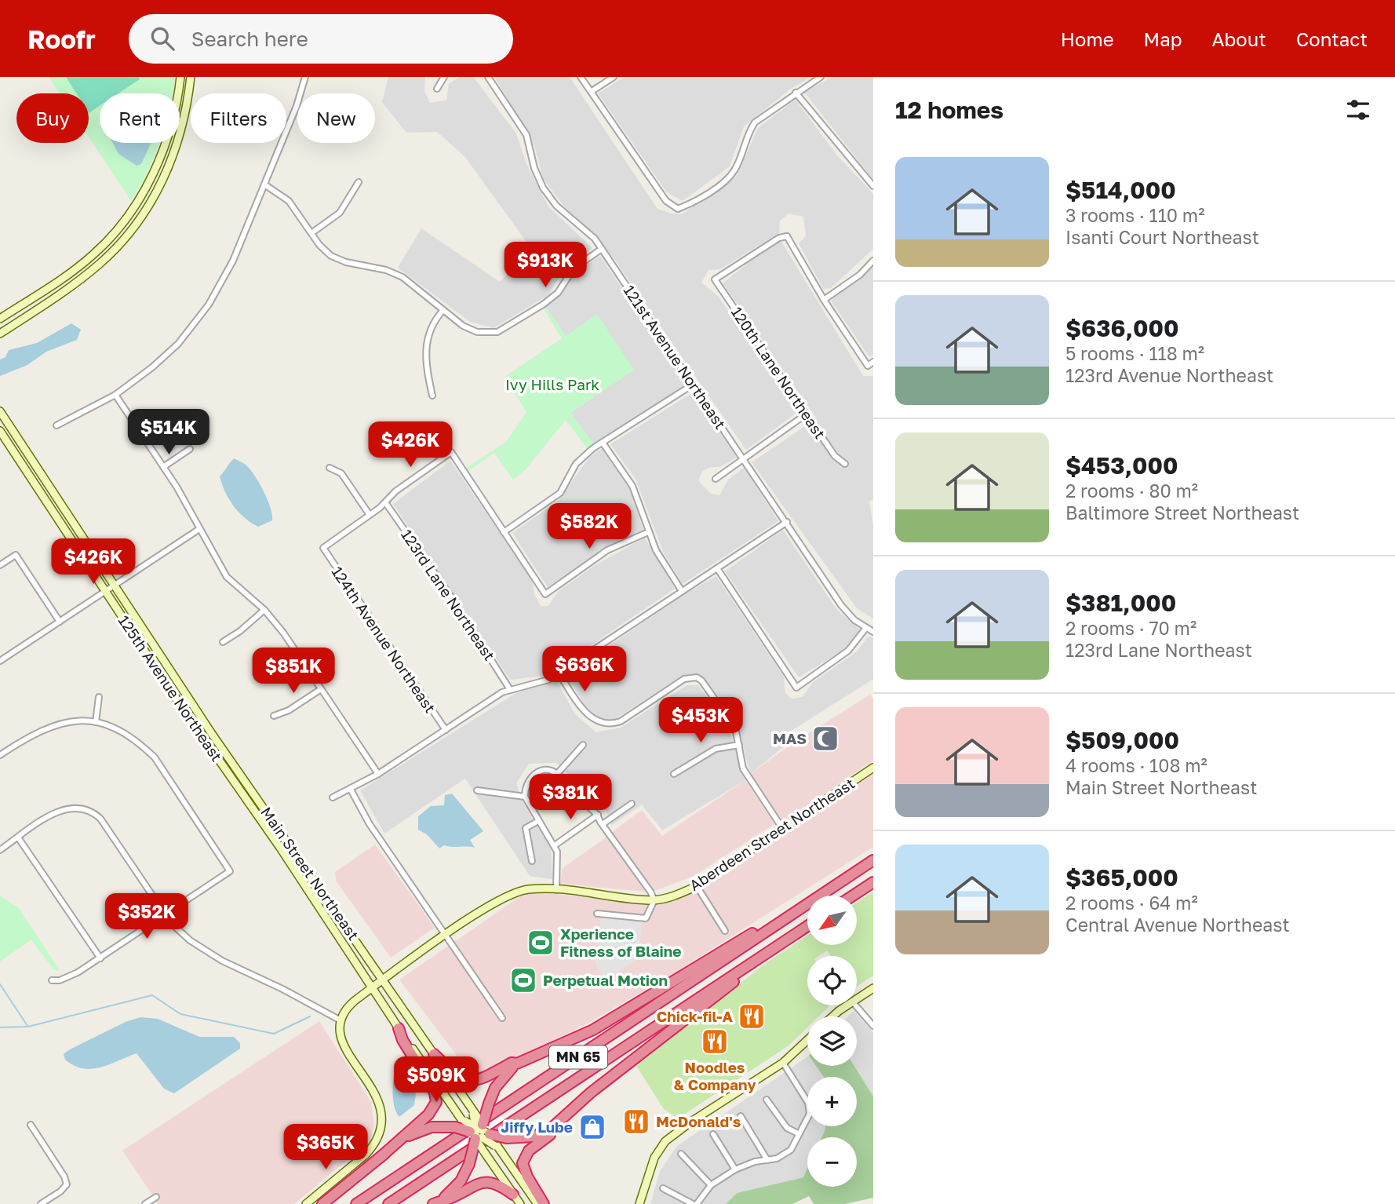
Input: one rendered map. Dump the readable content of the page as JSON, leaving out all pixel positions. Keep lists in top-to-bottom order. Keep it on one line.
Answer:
{"streets":{"highway":["MN 65"],"main road":["125th Avenue Northeast","Aberdeen Street Northeast","Main Street Northeast"],"street":["121st Avenue Northeast","120th Lane Northeast","123rd Lane Northeast","124th Avenue Northeast"]},"crossings":[["125th Avenue Northeast","Main Street Northeast"],["Aberdeen Street Northeast","Main Street Northeast"]],"parks":["Ivy Hills Park"],"places":{"mosque":["MAS"],"sports":["Xperience Fitness of Blaine","Perpetual Motion"],"restaurant":["Chick-fil-A","Noodles & Company","McDonald's"],"shop":["Jiffy Lube"]},"north":"bottom left","page":{"header":"Roofr","search":"Search here","nav":["Home","Map","About","Contact"],"heading":"12 homes","chip":["Buy","Rent","Filters","New"],"list":[{"name":"$514,000","note":"3 rooms · 110 m² · Isanti Court Northeast"},{"name":"$636,000","note":"5 rooms · 118 m² · 123rd Avenue Northeast"},{"name":"$453,000","note":"2 rooms · 80 m² · Baltimore Street Northeast"},{"name":"$381,000","note":"2 rooms · 70 m² · 123rd Lane Northeast"},{"name":"$509,000","note":"4 rooms · 108 m² · Main Street Northeast"},{"name":"$365,000","note":"2 rooms · 64 m² · Central Avenue Northeast"}],"price":["$913K","$514K","$426K","$582K","$426K","$636K","$851K","$453K","$381K","$352K","$509K","$365K"],"map_buttons":["+","−"]}}
